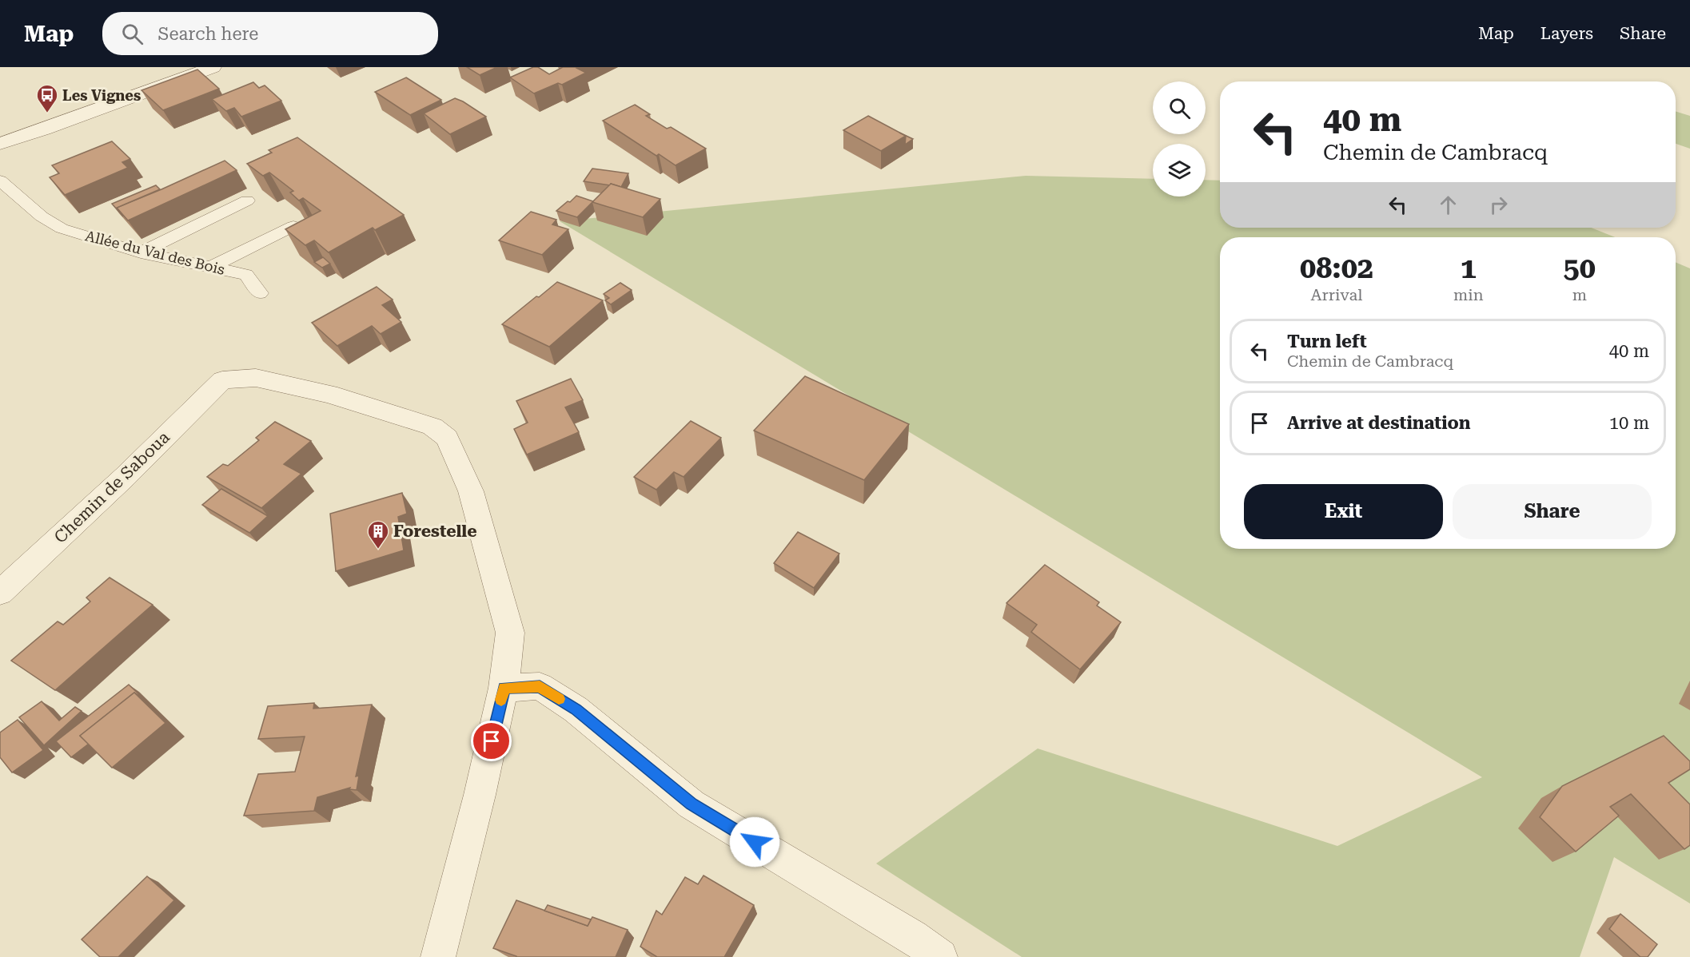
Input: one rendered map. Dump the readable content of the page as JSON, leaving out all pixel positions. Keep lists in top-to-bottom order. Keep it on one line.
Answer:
{"streets":{"street":["Chemin de Saboua"],"lane":["Allée du Val des Bois"]},"places":{"bus stop":["Les Vignes"],"building":["Forestelle"]},"page":{"header":"Map","search":"Search here","nav":["Map","Layers","Share"],"turn":["40 m","Chemin de Cambracq"],"eta":["08:02","Arrival","1","min","50","m"],"list":[{"name":"Turn left","note":"Chemin de Cambracq","value":"40 m"},{"name":"Arrive at destination","value":"10 m"}],"buttons":["Exit","Share"]}}
